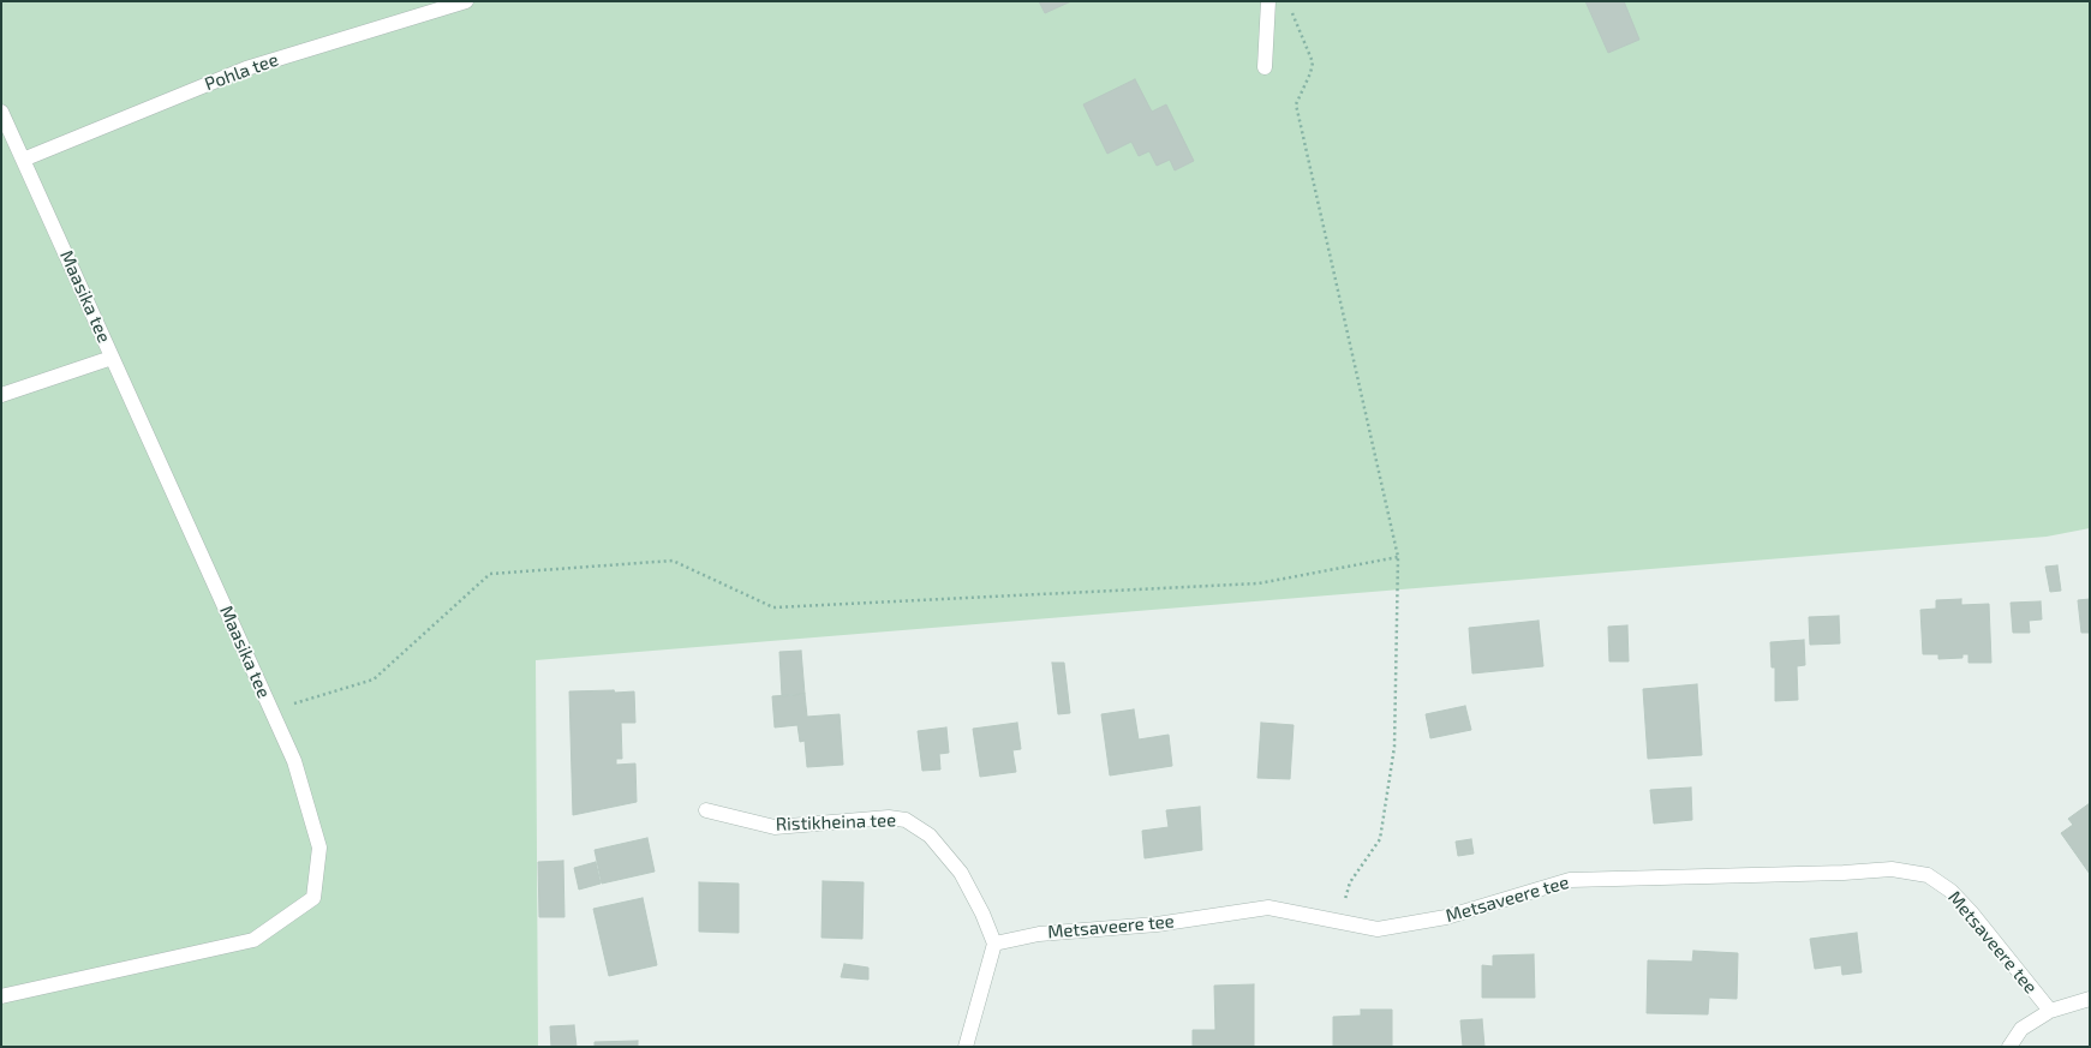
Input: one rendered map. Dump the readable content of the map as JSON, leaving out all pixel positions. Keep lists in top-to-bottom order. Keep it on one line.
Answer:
{"streets":{"street":["Pohla tee","Maasika tee","Ristikheina tee","Metsaveere tee"]},"crossings":[["Pohla tee","Maasika tee"],["Ristikheina tee","Metsaveere tee"]]}
